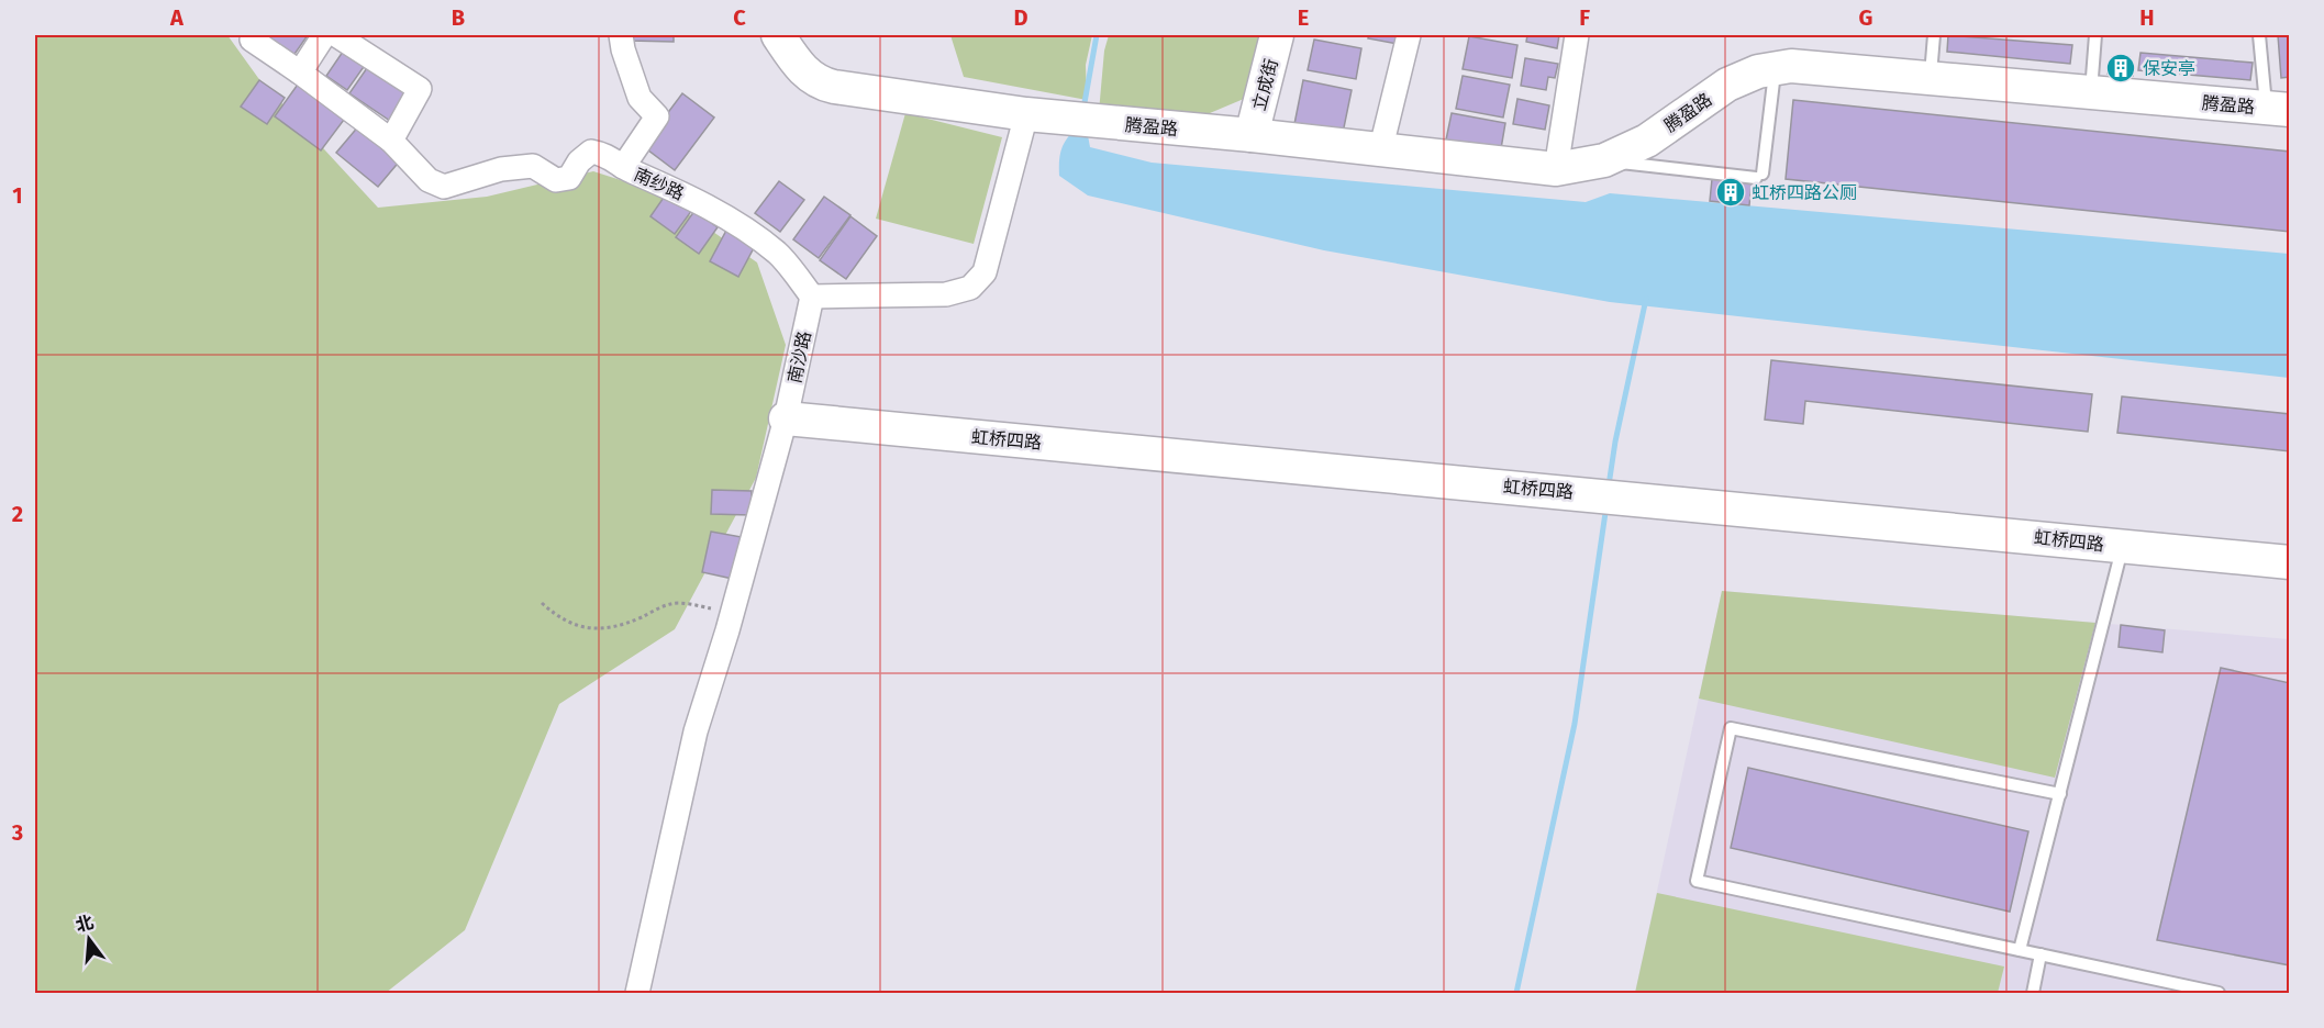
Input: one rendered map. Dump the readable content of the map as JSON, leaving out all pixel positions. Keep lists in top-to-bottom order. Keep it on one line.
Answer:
{"streets":{"street":["立成街","腾盈路","南纱路","南沙路","虹桥四路"]},"crossings":[["立成街","腾盈路"],["南纱路","南沙路"],["南沙路","虹桥四路"]],"places":{"building":["保安亭","虹桥四路公厕"]},"north":"top","grid":{"columns":["A","B","C","D","E","F","G","H"],"rows":["1","2","3"]}}
